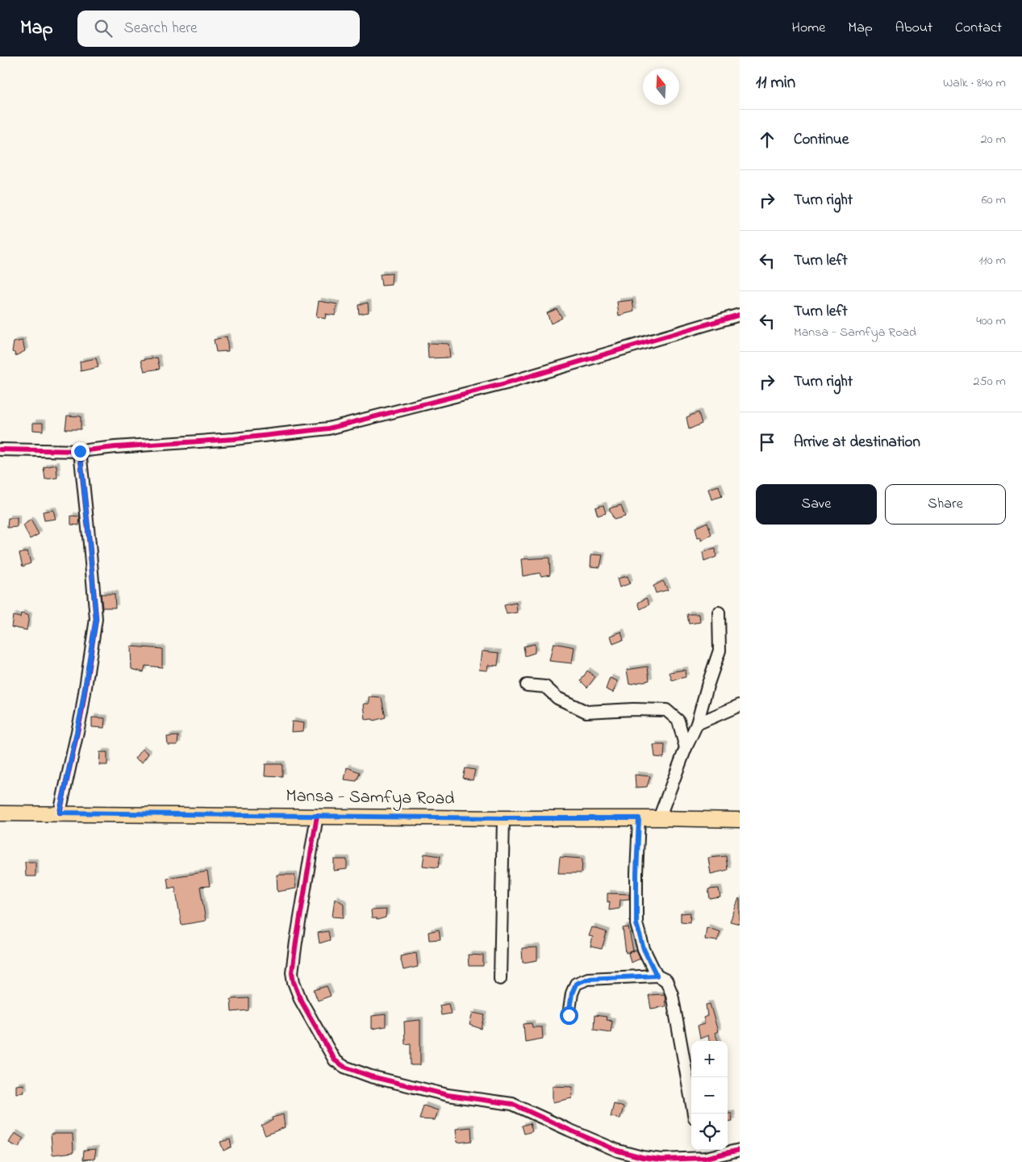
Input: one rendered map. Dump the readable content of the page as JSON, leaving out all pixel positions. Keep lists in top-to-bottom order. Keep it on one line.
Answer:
{"streets":{"main road":["Mansa - Samfya Road"]},"north":"top","page":{"header":"Map","search":"Search here","nav":["Home","Map","About","Contact"],"heading":["11 min","Walk · 840 m"],"list":[["Continue","20 m"],["Turn right","60 m"],["Turn left","110 m"],["Turn left","Mansa - Samfya Road","400 m"],["Turn right","250 m"],"Arrive at destination"],"buttons":["Save","Share"],"map_buttons":["+","−"]}}
